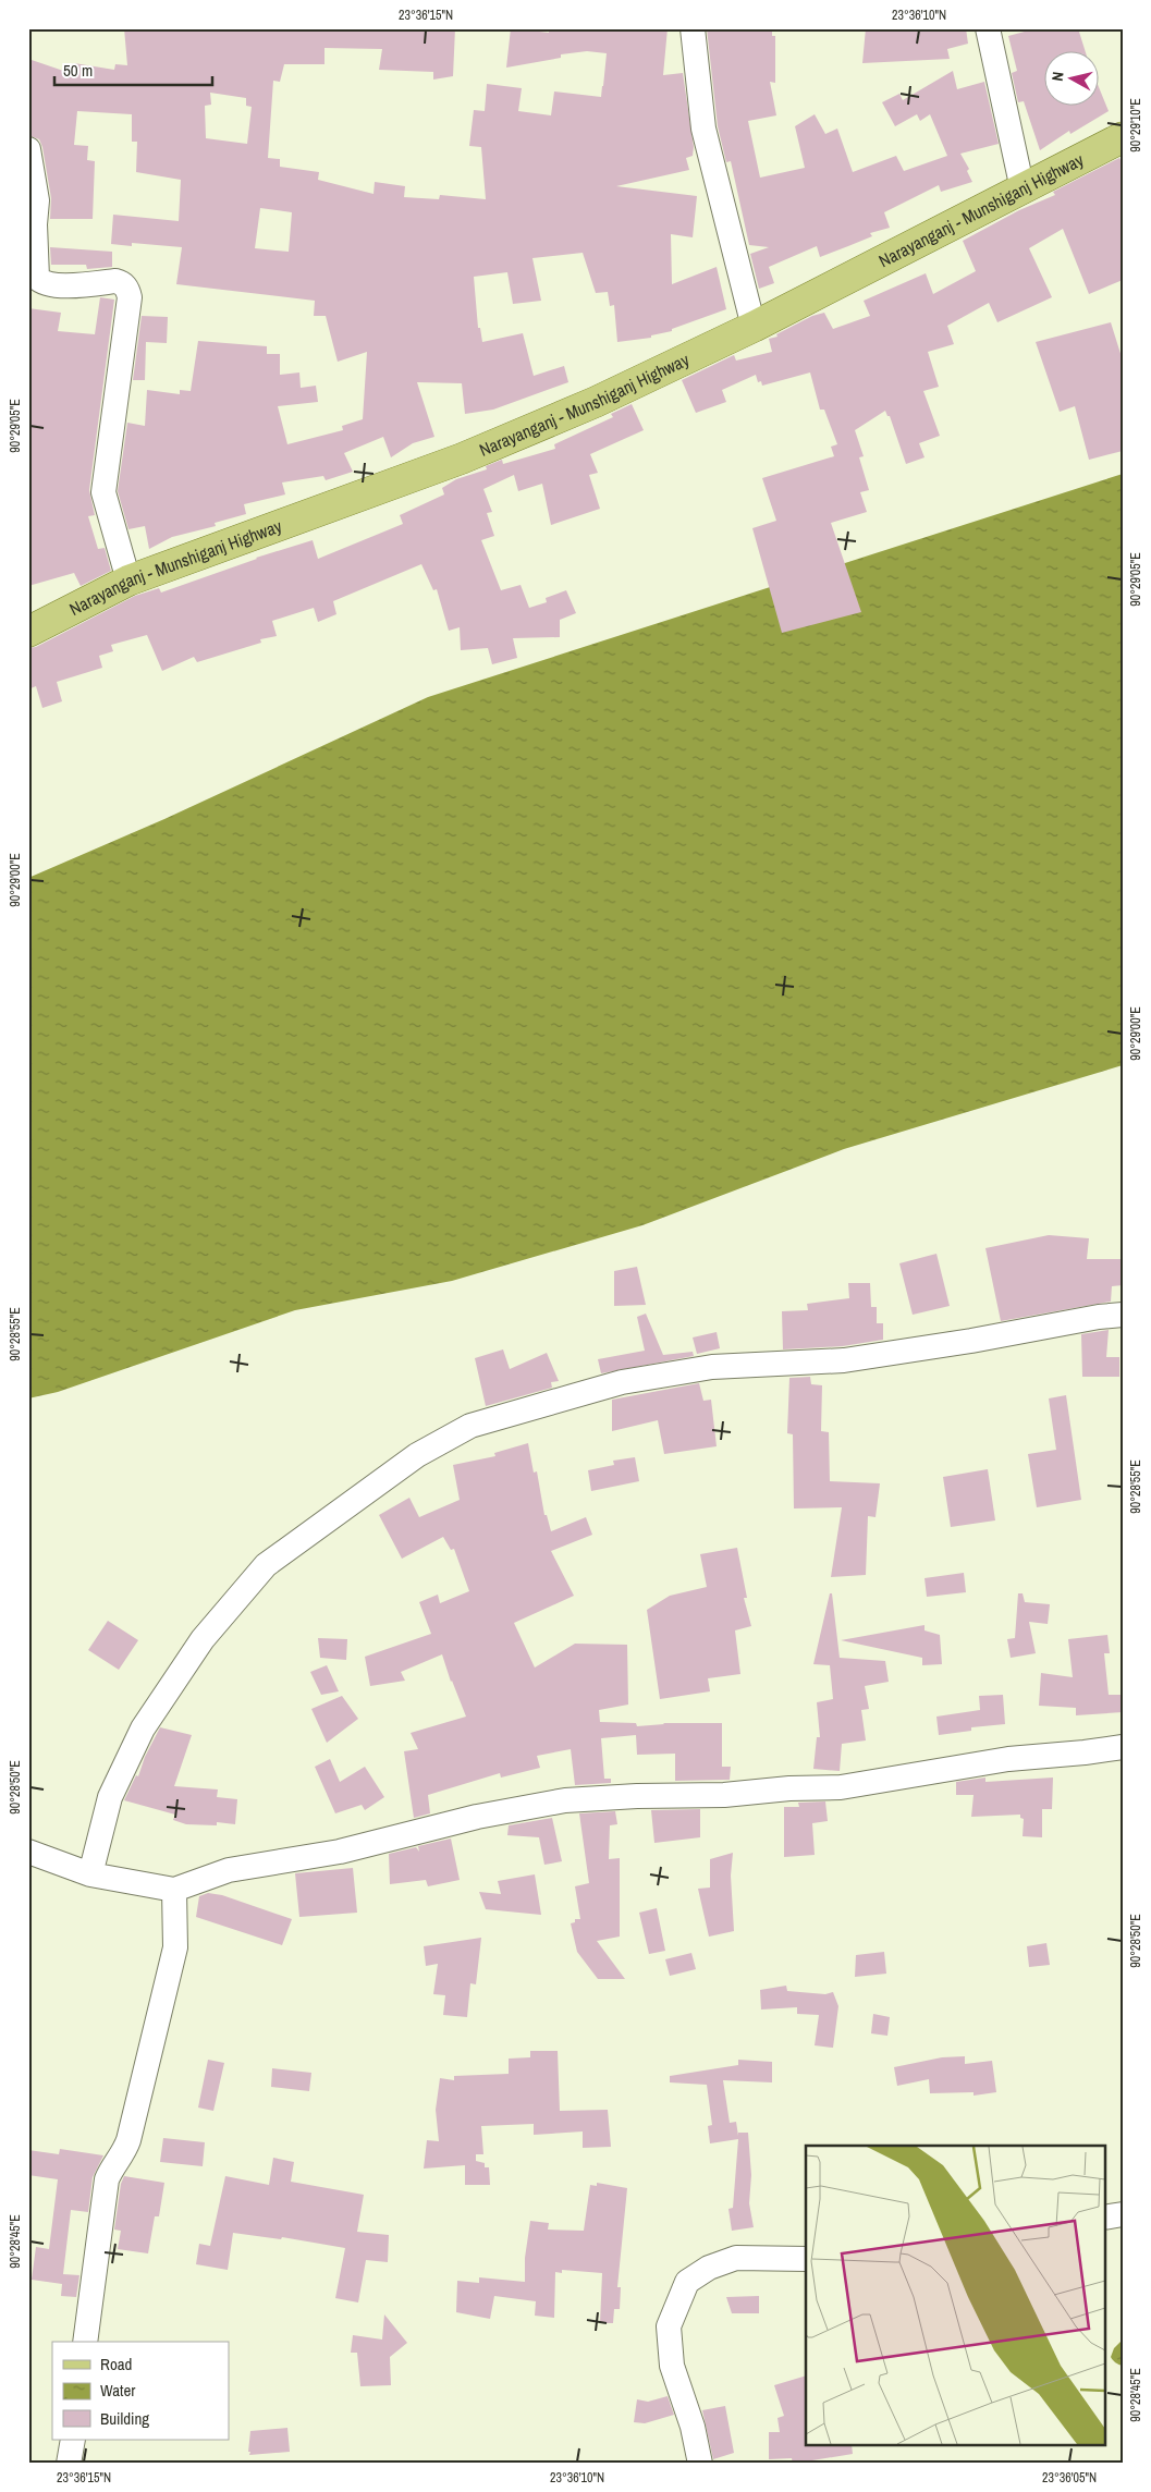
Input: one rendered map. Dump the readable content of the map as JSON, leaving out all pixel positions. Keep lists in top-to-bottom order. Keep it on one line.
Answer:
{"streets":{"main road":["Narayanganj - Munshiganj Highway"]},"legend":["Road","Water","Building"],"scale_bar":"50 m","north":"left","coordinates":["23°36'15\"N","23°36'10\"N","90°29'10\"E","90°29'05\"E","90°29'00\"E","90°28'55\"E","90°28'50\"E","90°28'45\"E","23°36'05\"N"]}
